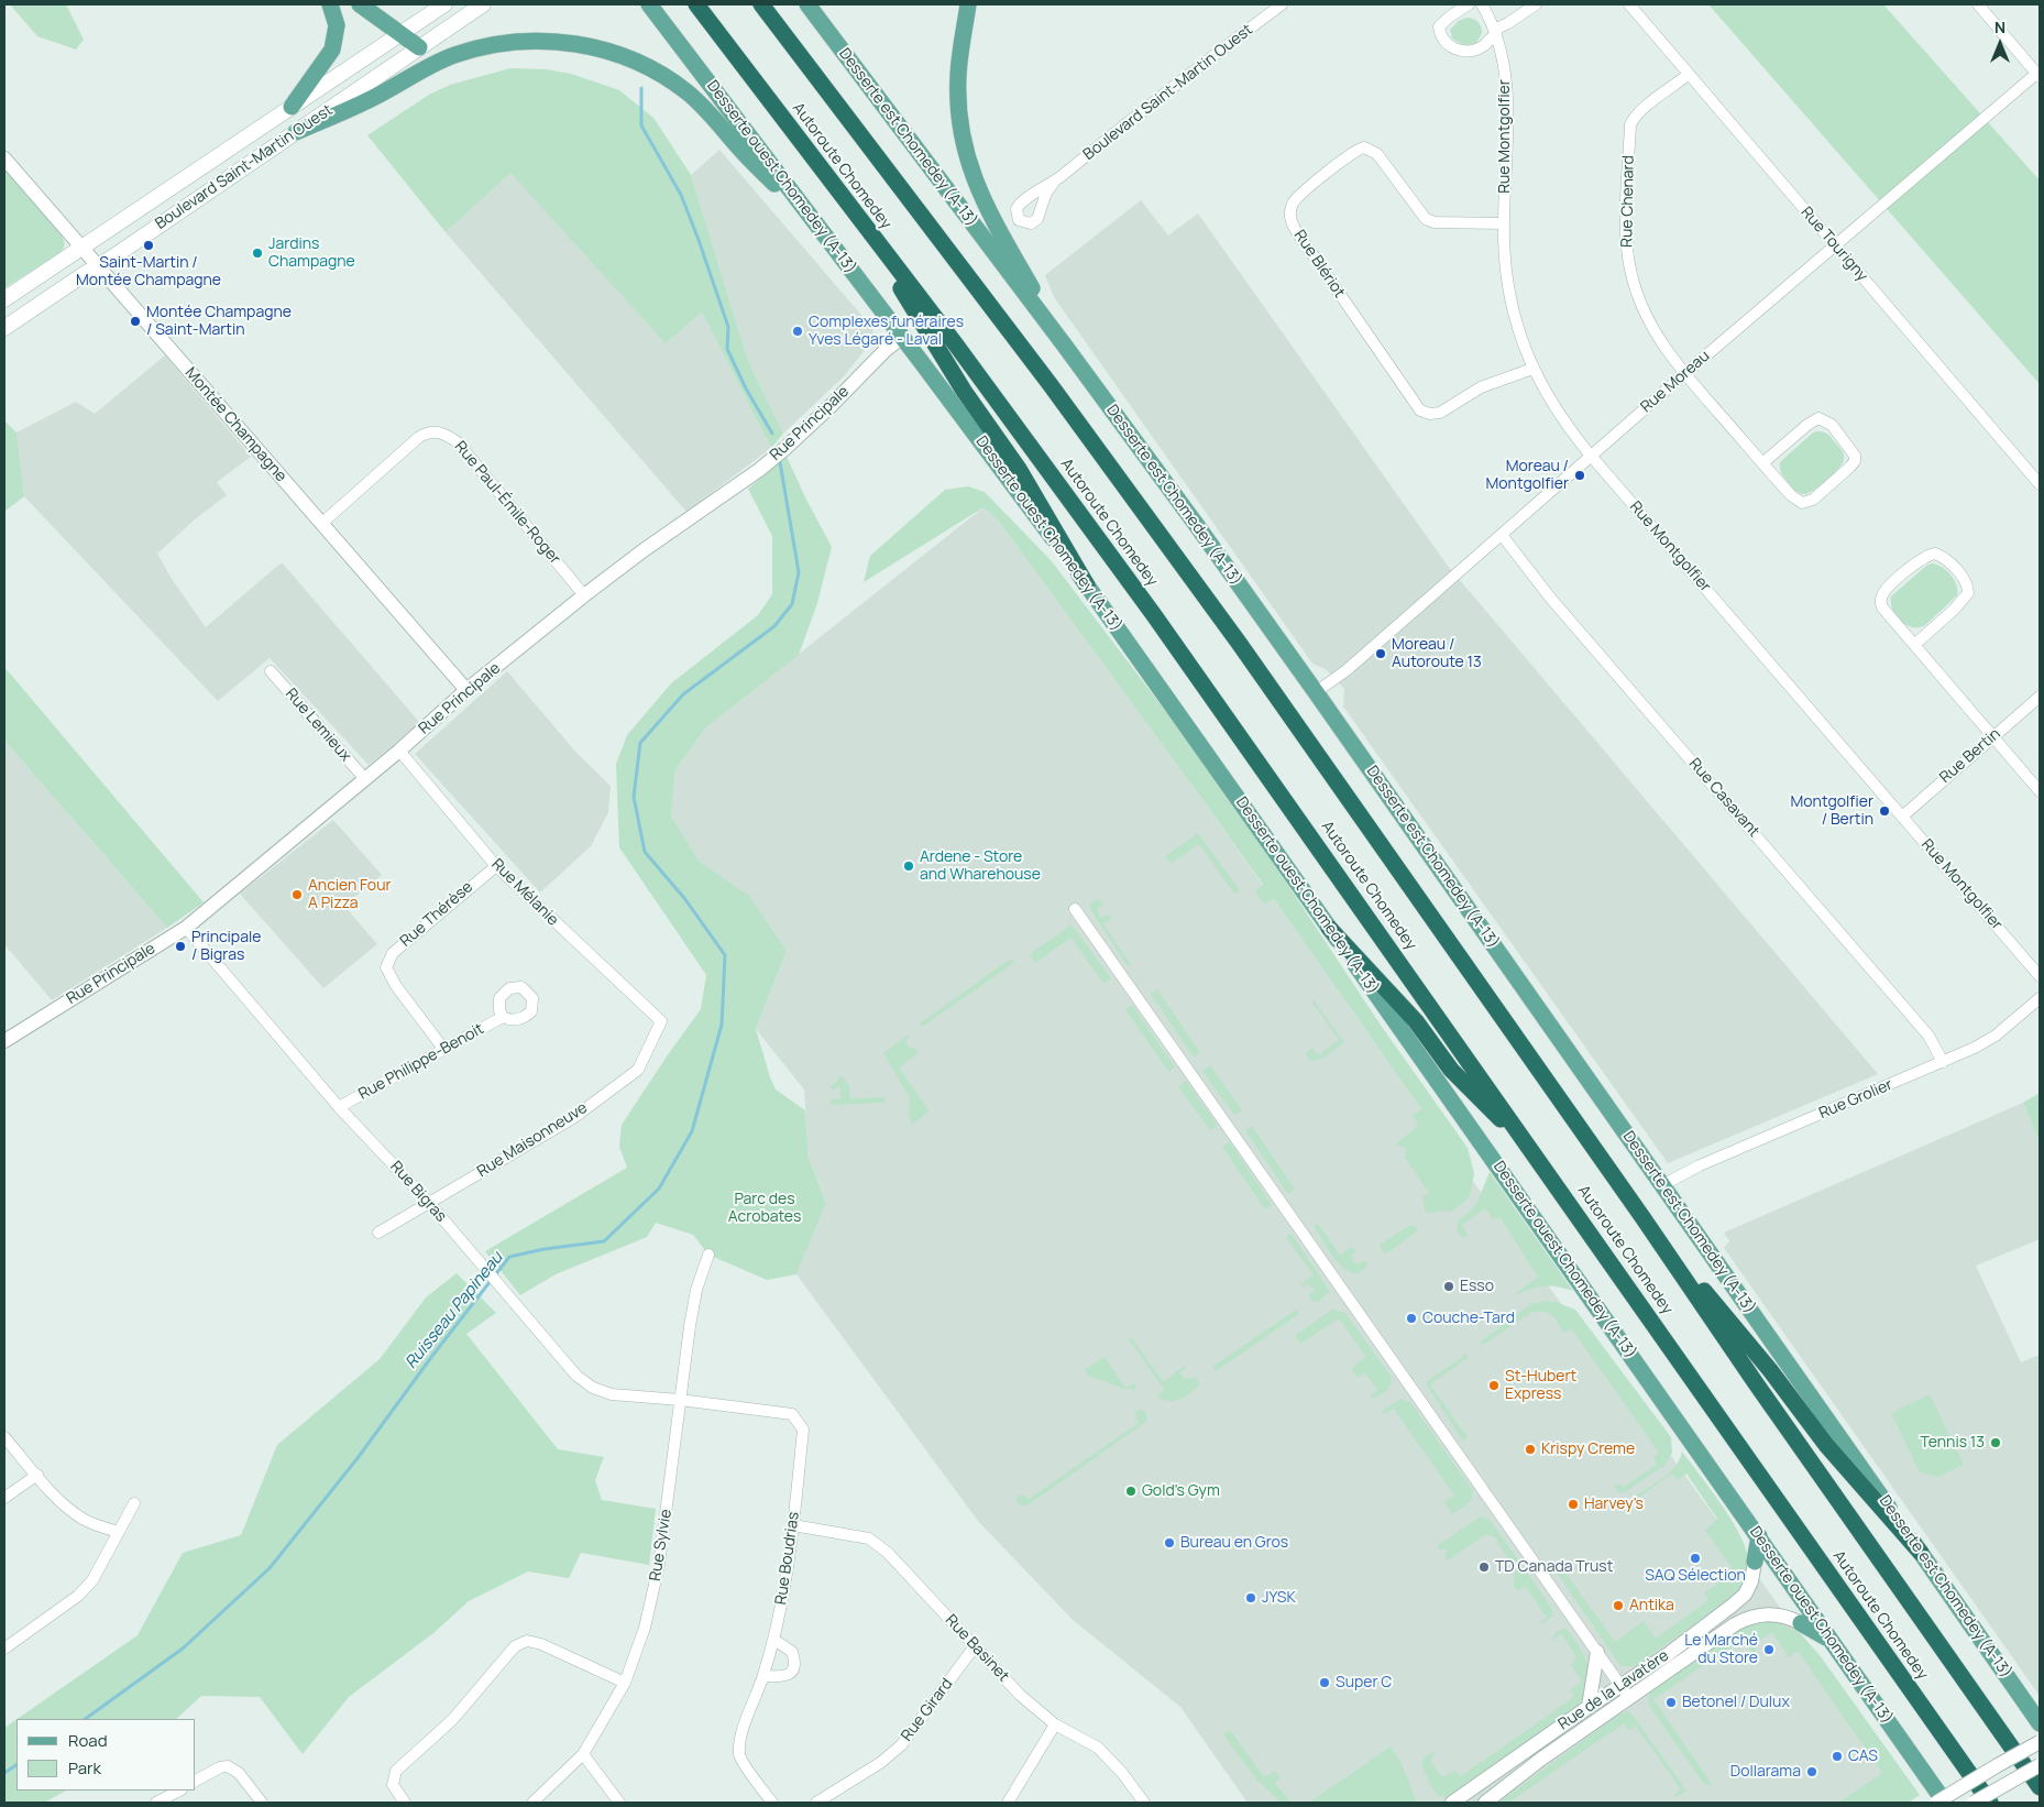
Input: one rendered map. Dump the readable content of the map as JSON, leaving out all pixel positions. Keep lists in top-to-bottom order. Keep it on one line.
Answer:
{"streets":{"highway":["Autoroute Chomedey"],"main road":["Boulevard Saint-Martin Ouest","Desserte est Chomedey (A-13)","Desserte ouest Chomedey (A-13)"],"street":["Rue Montgolfier","Rue Chenard","Rue Tourigny","Rue Blériot","Rue Moreau","Rue Principale","Montée Champagne","Rue Paul-Émile-Roger","Rue Lemieux","Rue Bertin","Rue Casavant","Rue Mélanie","Rue Thérèse","Rue Philippe-Benoit","Rue Grolier","Rue Maisonneuve","Rue Bigras","Rue Sylvie","Rue Boudrias","Rue Basinet","Rue de la Lavatère","Rue Girard"]},"crossings":[["Boulevard Saint-Martin Ouest","Montée Champagne"],["Rue Montgolfier","Rue Blériot"],["Rue Montgolfier","Rue Moreau"],["Rue Montgolfier","Rue Bertin"],["Desserte est Chomedey (A-13)","Rue Moreau"],["Desserte est Chomedey (A-13)","Rue Grolier"],["Desserte ouest Chomedey (A-13)","Rue Principale"],["Rue Chenard","Rue Tourigny"],["Rue Chenard","Rue Moreau"],["Rue Tourigny","Rue Moreau"],["Rue Moreau","Rue Casavant"],["Rue Principale","Montée Champagne"],["Rue Principale","Rue Paul-Émile-Roger"],["Rue Principale","Rue Lemieux"],["Rue Principale","Rue Mélanie"],["Rue Principale","Rue Bigras"],["Montée Champagne","Rue Paul-Émile-Roger"],["Rue Casavant","Rue Grolier"],["Rue Mélanie","Rue Thérèse"],["Rue Mélanie","Rue Maisonneuve"],["Rue Thérèse","Rue Philippe-Benoit"],["Rue Philippe-Benoit","Rue Bigras"],["Rue Maisonneuve","Rue Bigras"],["Rue Bigras","Rue Sylvie"],["Rue Bigras","Rue Boudrias"],["Rue Sylvie","Rue Boudrias"],["Rue Boudrias","Rue Basinet"],["Rue Basinet","Rue Girard"]],"water":["Ruisseau Papineau"],"parks":["Parc des Acrobates"],"places":["Saint-Martin / Montée Champagne","Jardins Champagne","Montée Champagne / Saint-Martin","Complexes funéraires Yves Légaré - Laval","Moreau / Montgolfier","Moreau / Autoroute 13","Montgolfier / Bertin","Ardene - Store and Wharehouse","Ancien Four A Pizza","Principale / Bigras","Esso","Couche-Tard","St-Hubert Express","Tennis 13","Krispy Creme","Gold's Gym","Harvey's","Bureau en Gros","SAQ Sélection","TD Canada Trust","JYSK","Antika","Le Marché du Store","Super C","Betonel / Dulux","CAS","Dollarama"],"legend":["Road","Park"],"north":"top"}
